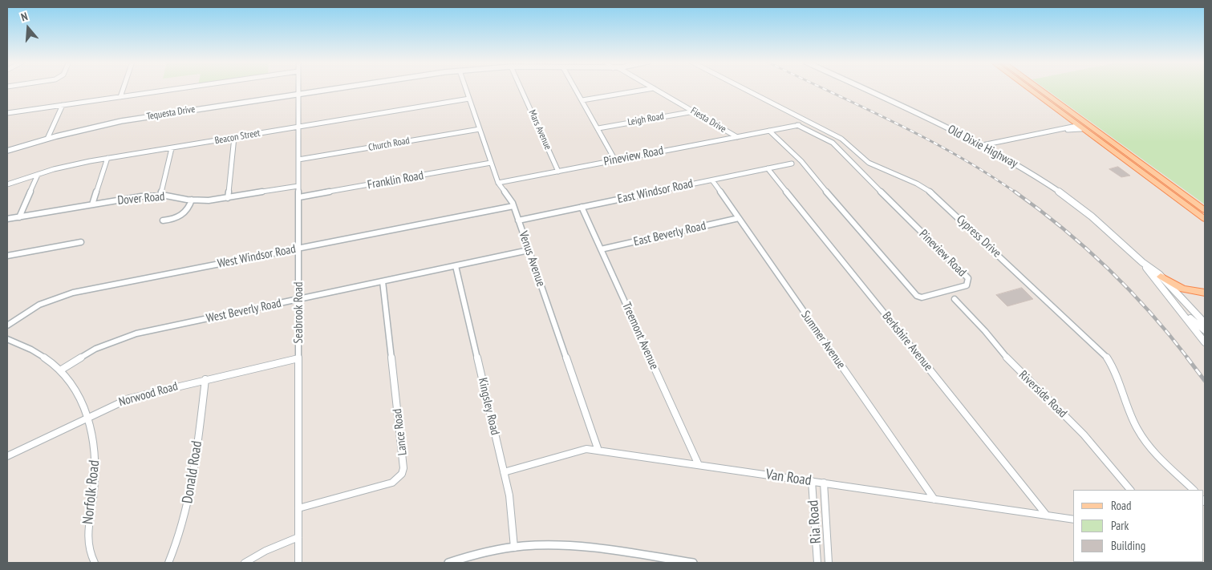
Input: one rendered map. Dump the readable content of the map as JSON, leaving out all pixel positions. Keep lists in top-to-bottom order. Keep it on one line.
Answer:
{"streets":{"street":["Tequesta Drive","Leigh Road","Fiesta Drive","Mars Avenue","Beacon Street","Church Road","Old Dixie Highway","Pineview Road","Franklin Road","East Windsor Road","Dover Road","East Beverly Road","Cypress Drive","West Windsor Road","Venus Avenue","West Beverly Road","Seabrook Road","Treemont Avenue","Summer Avenue","Berkshire Avenue","Norwood Road","Riverside Road","Kingsley Road","Lance Road","Donald Road","Van Road","Norfolk Road","Ria Road"]},"crossings":[["Tequesta Drive","Seabrook Road"],["Leigh Road","Fiesta Drive"],["Fiesta Drive","Pineview Road"],["Mars Avenue","Pineview Road"],["Beacon Street","Venus Avenue"],["Beacon Street","Seabrook Road"],["Church Road","Venus Avenue"],["Church Road","Seabrook Road"],["Pineview Road","Cypress Drive"],["Pineview Road","Venus Avenue"],["Franklin Road","Venus Avenue"],["Franklin Road","Seabrook Road"],["East Windsor Road","Venus Avenue"],["East Windsor Road","Treemont Avenue"],["East Windsor Road","Summer Avenue"],["East Windsor Road","Berkshire Avenue"],["Dover Road","Seabrook Road"],["East Beverly Road","Treemont Avenue"],["East Beverly Road","Summer Avenue"],["West Windsor Road","Venus Avenue"],["West Windsor Road","Seabrook Road"],["Venus Avenue","West Beverly Road"],["Venus Avenue","Van Road"],["West Beverly Road","Seabrook Road"],["West Beverly Road","Kingsley Road"],["West Beverly Road","Lance Road"],["West Beverly Road","Norfolk Road"],["Seabrook Road","Norwood Road"],["Seabrook Road","Lance Road"],["Treemont Avenue","Van Road"],["Summer Avenue","Van Road"],["Berkshire Avenue","Van Road"],["Norwood Road","Donald Road"],["Norwood Road","Norfolk Road"],["Kingsley Road","Van Road"],["Van Road","Ria Road"]],"legend":["Road","Park","Building"],"north":"top"}
